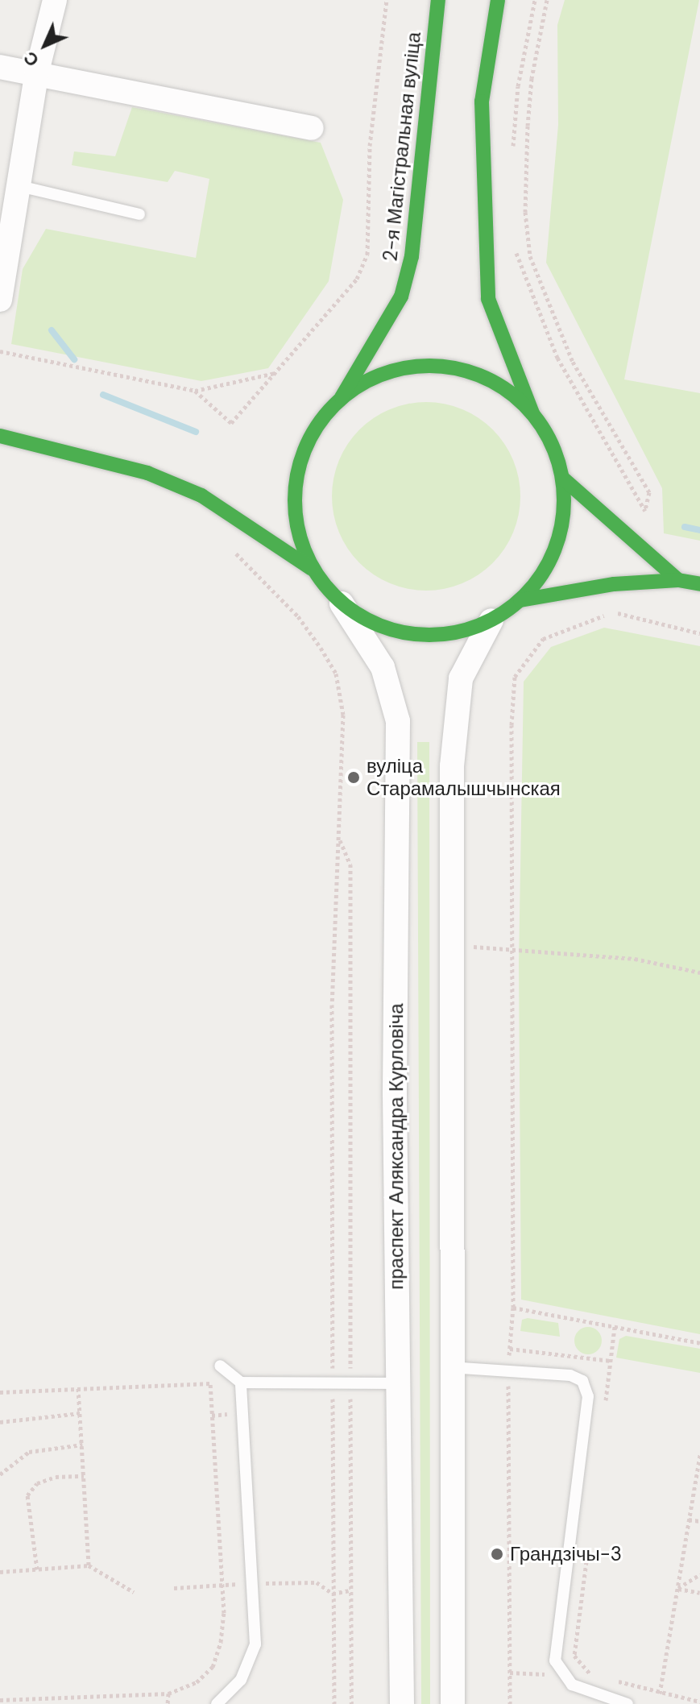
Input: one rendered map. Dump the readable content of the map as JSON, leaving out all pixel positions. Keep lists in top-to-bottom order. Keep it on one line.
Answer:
{"streets":{"main road":["2-я Магістральная вуліца"],"street":["праспект Аляксандра Курловіча"]},"places":["вуліца Старамалышчынская","Грандзічы-3"],"north":"bottom left"}
